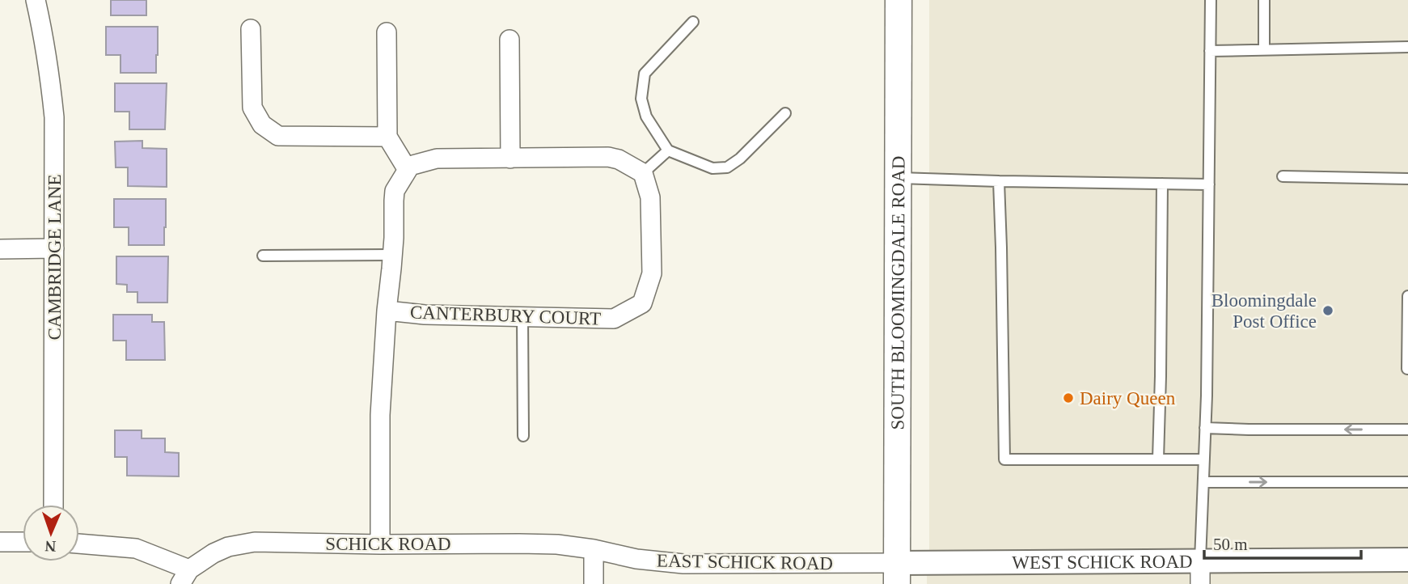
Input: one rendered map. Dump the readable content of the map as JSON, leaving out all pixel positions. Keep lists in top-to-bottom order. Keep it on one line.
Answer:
{"streets":{"main road":["SOUTH BLOOMINGDALE ROAD"],"street":["CAMBRIDGE LANE","CANTERBURY COURT","SCHICK ROAD","WEST SCHICK ROAD","EAST SCHICK ROAD"]},"crossings":[["SOUTH BLOOMINGDALE ROAD","WEST SCHICK ROAD"],["SOUTH BLOOMINGDALE ROAD","EAST SCHICK ROAD"],["CANTERBURY COURT","SCHICK ROAD"],["SCHICK ROAD","EAST SCHICK ROAD"],["WEST SCHICK ROAD","EAST SCHICK ROAD"]],"places":["Bloomingdale Post Office","Dairy Queen"],"scale_bar":"50 m","north":"bottom"}
